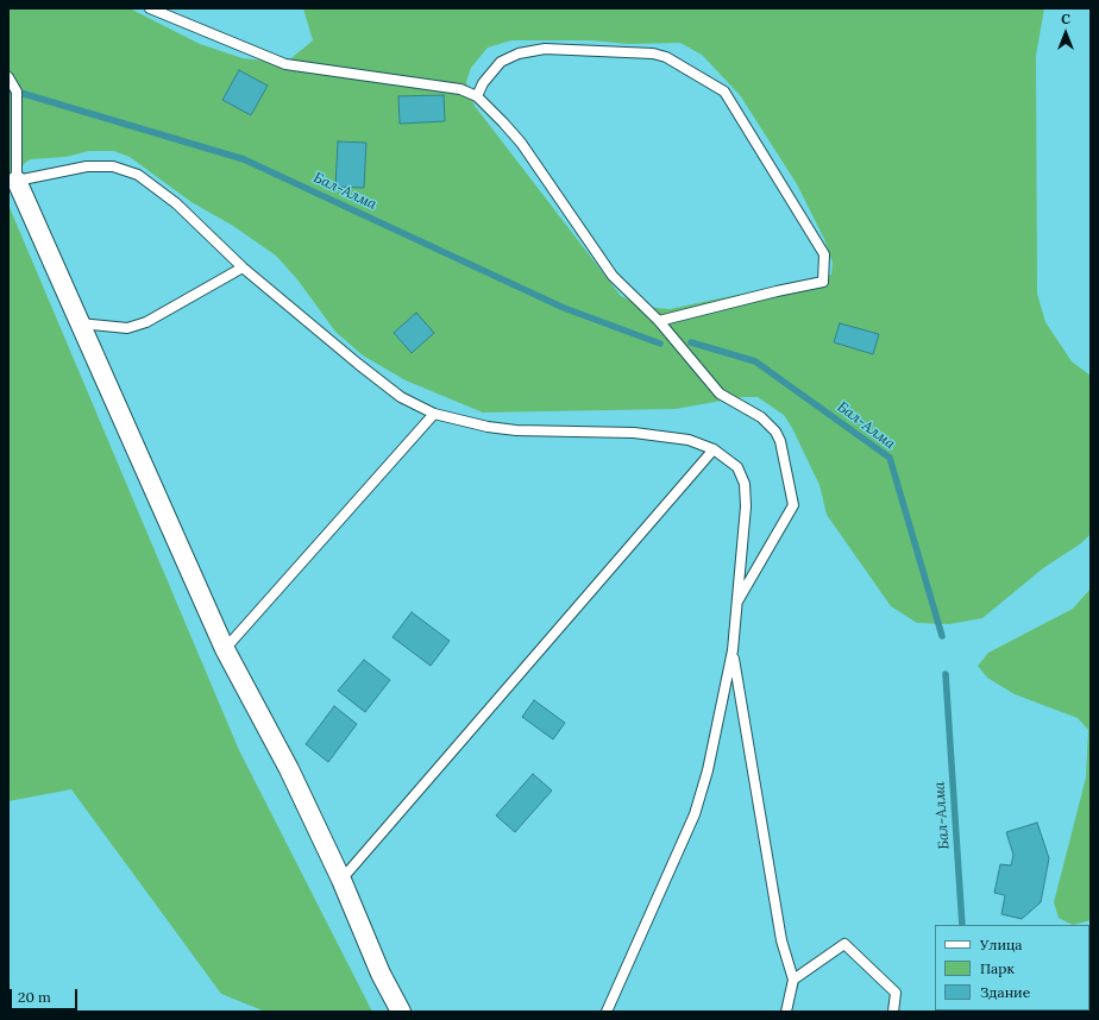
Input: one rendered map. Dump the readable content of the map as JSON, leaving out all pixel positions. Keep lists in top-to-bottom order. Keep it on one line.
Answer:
{"water":["Бал-Алма"],"legend":["Улица","Парк","Здание"],"scale_bar":"20 m","north":"top"}
